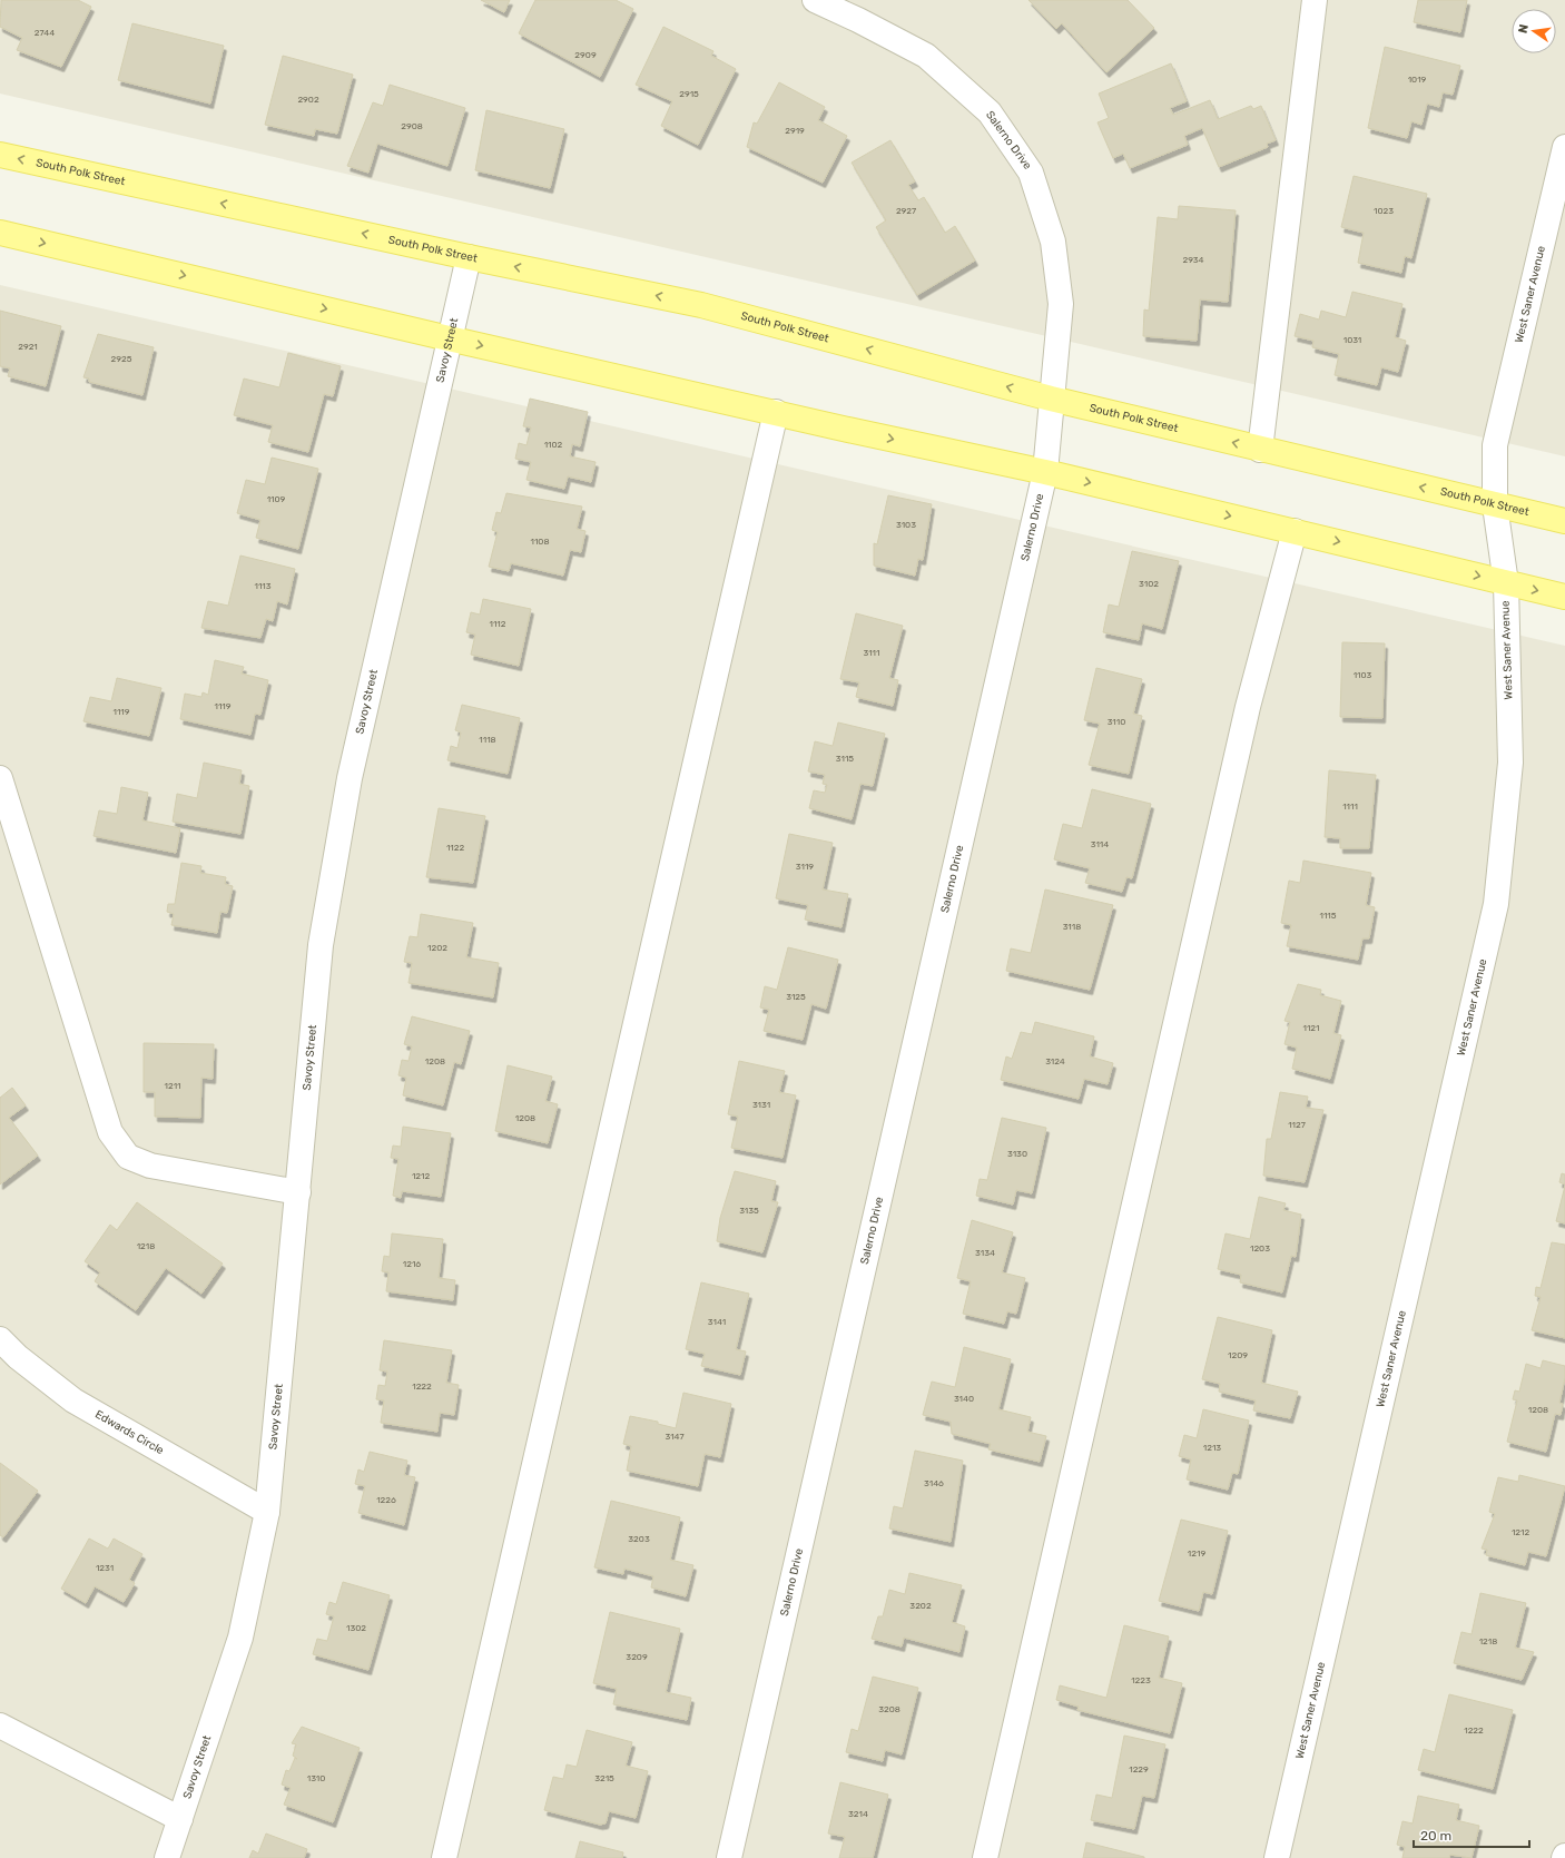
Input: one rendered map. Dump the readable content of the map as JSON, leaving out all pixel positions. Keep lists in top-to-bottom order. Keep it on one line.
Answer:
{"streets":{"main road":["South Polk Street"],"street":["Salerno Drive","West Saner Avenue","Savoy Street","Edwards Circle"]},"crossings":[["Salerno Drive","South Polk Street"],["South Polk Street","West Saner Avenue"],["South Polk Street","Savoy Street"],["Savoy Street","Edwards Circle"]],"house_numbers":["2744","2909","1019","2915","2902","2908","2919","2927","1023","2934","1031","2921","2925","1102","1109","3103","1108","3102","1113","1112","3111","1103","1119","1119","3110","1118","3115","1111","3114","1122","3119","1115","3118","1202","3125","1121","1208","3124","1211","3131","1208","1127","3130","1212","3135","1218","1203","3134","1216","3141","1209","1222","3140","1208","3147","1213","3146","1226","1212","3203","1219","1231","3202","1302","1218","3209","1223","3208","1222","1229","1310","3215","3214"],"scale_bar":"20 m","north":"left"}
